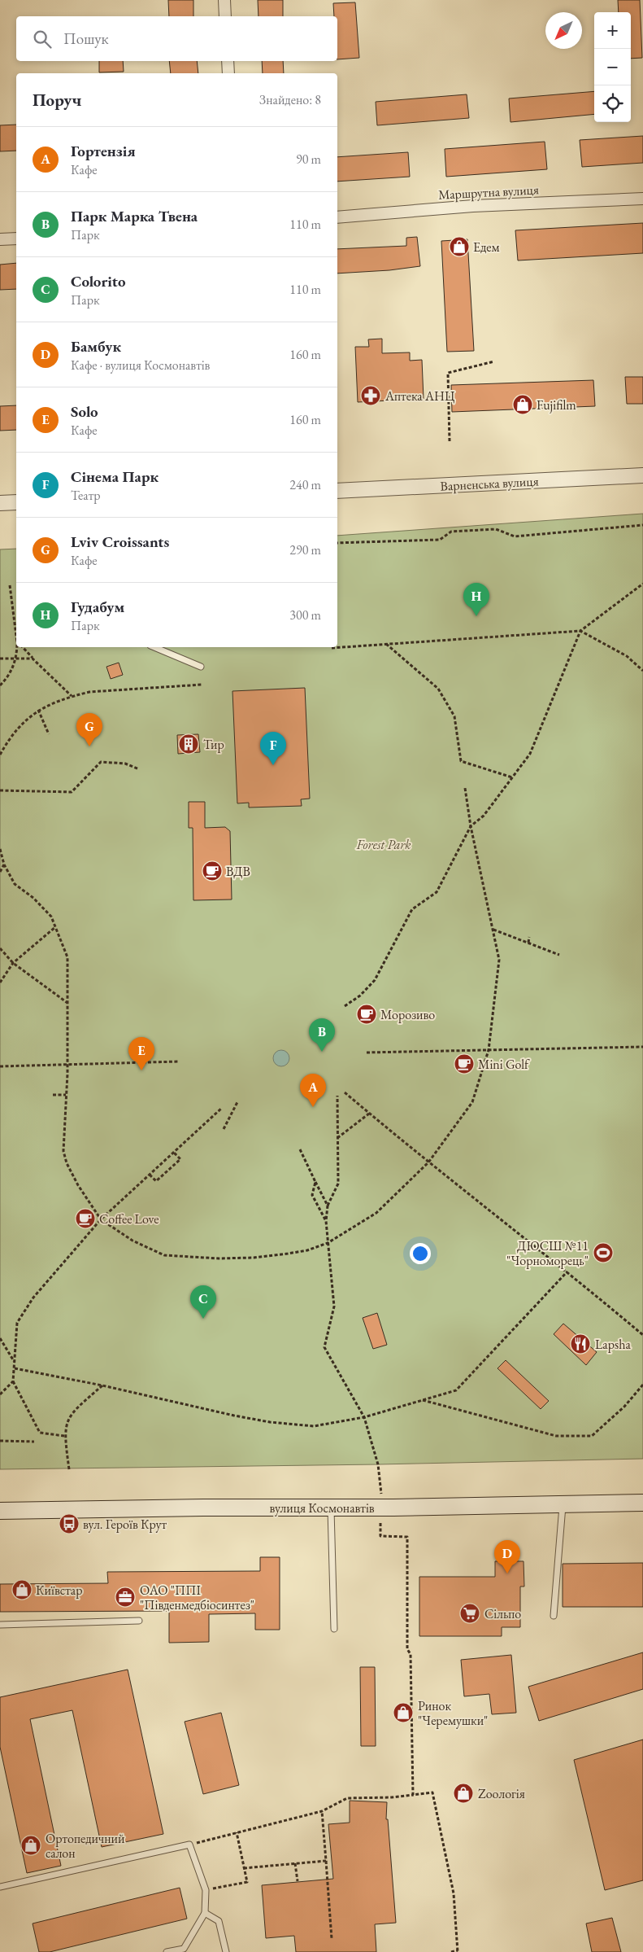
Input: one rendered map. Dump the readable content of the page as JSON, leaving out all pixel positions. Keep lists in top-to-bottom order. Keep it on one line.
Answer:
{"streets":{"main road":["вулиця Космонавтів"],"street":["Маршрутна вулиця","Варненська вулиця"]},"parks":["Forest Park"],"places":{"shop":["Едем","Fujifilm","Київстар","Ринок \"Черемушки\"","Zooлогія","Ортопедичний салон"],"pharmacy":["Аптека АНЦ"],"building":["Тир"],"cafe":["ВДВ","Морозиво","Mini Golf","Coffee Love"],"sports":["ДЮСШ №11 \"Чорноморець\""],"restaurant":["Lapsha"],"bus stop":["вул. Героїв Крут"],"office":["ОАО \"ППІ \"Південмедбіосинтез\""],"supermarket":["Сільпо"]},"north":"bottom left","page":{"map_buttons":["+","−"],"search":"Пошук","heading":["Поруч","Знайдено: 8"],"list":[{"mark":"A","name":"Гортензія","note":"Кафе","value":"90 m"},{"mark":"B","name":"Парк Марка Твена","note":"Парк","value":"110 m"},{"mark":"C","name":"Colorito","note":"Парк","value":"110 m"},{"mark":"D","name":"Бамбук","note":"Кафе · вулиця Космонавтів","value":"160 m"},{"mark":"E","name":"Solo","note":"Кафе","value":"160 m"},{"mark":"F","name":"Сінема Парк","note":"Театр","value":"240 m"},{"mark":"G","name":"Lviv Croissants","note":"Кафе","value":"290 m"},{"mark":"H","name":"Гудабум","note":"Парк","value":"300 m"}],"pins":["H","G","F","B","E","A","C","D"]}}
